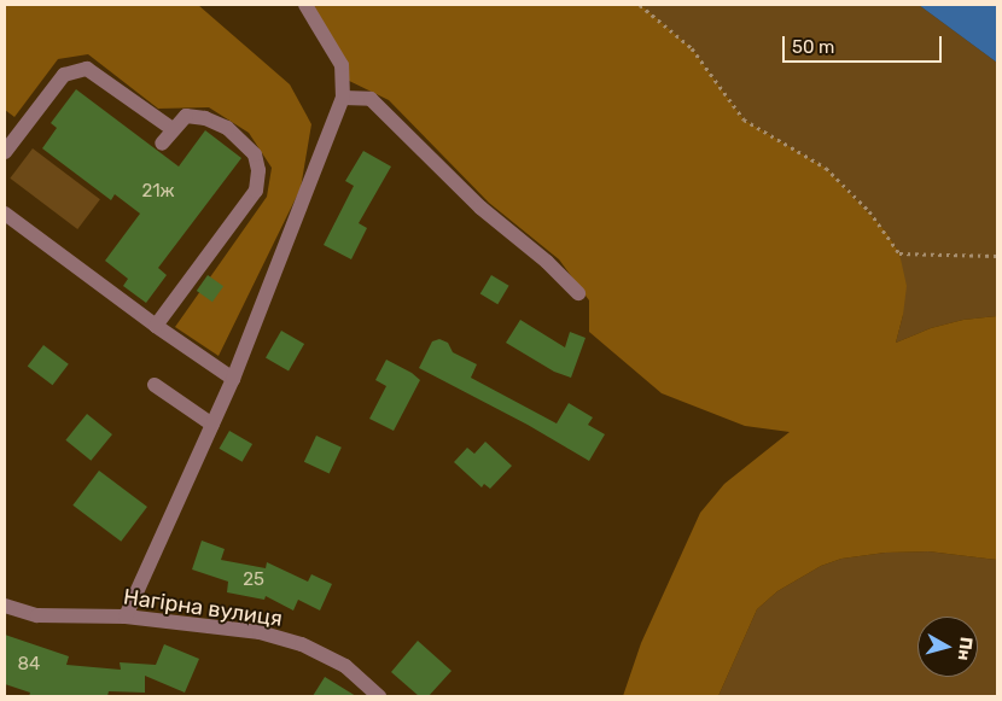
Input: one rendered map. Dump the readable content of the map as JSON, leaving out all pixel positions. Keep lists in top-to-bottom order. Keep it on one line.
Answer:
{"streets":{"street":["Нагірна вулиця"]},"house_numbers":["21ж","25","84"],"scale_bar":"50 m","north":"right"}
